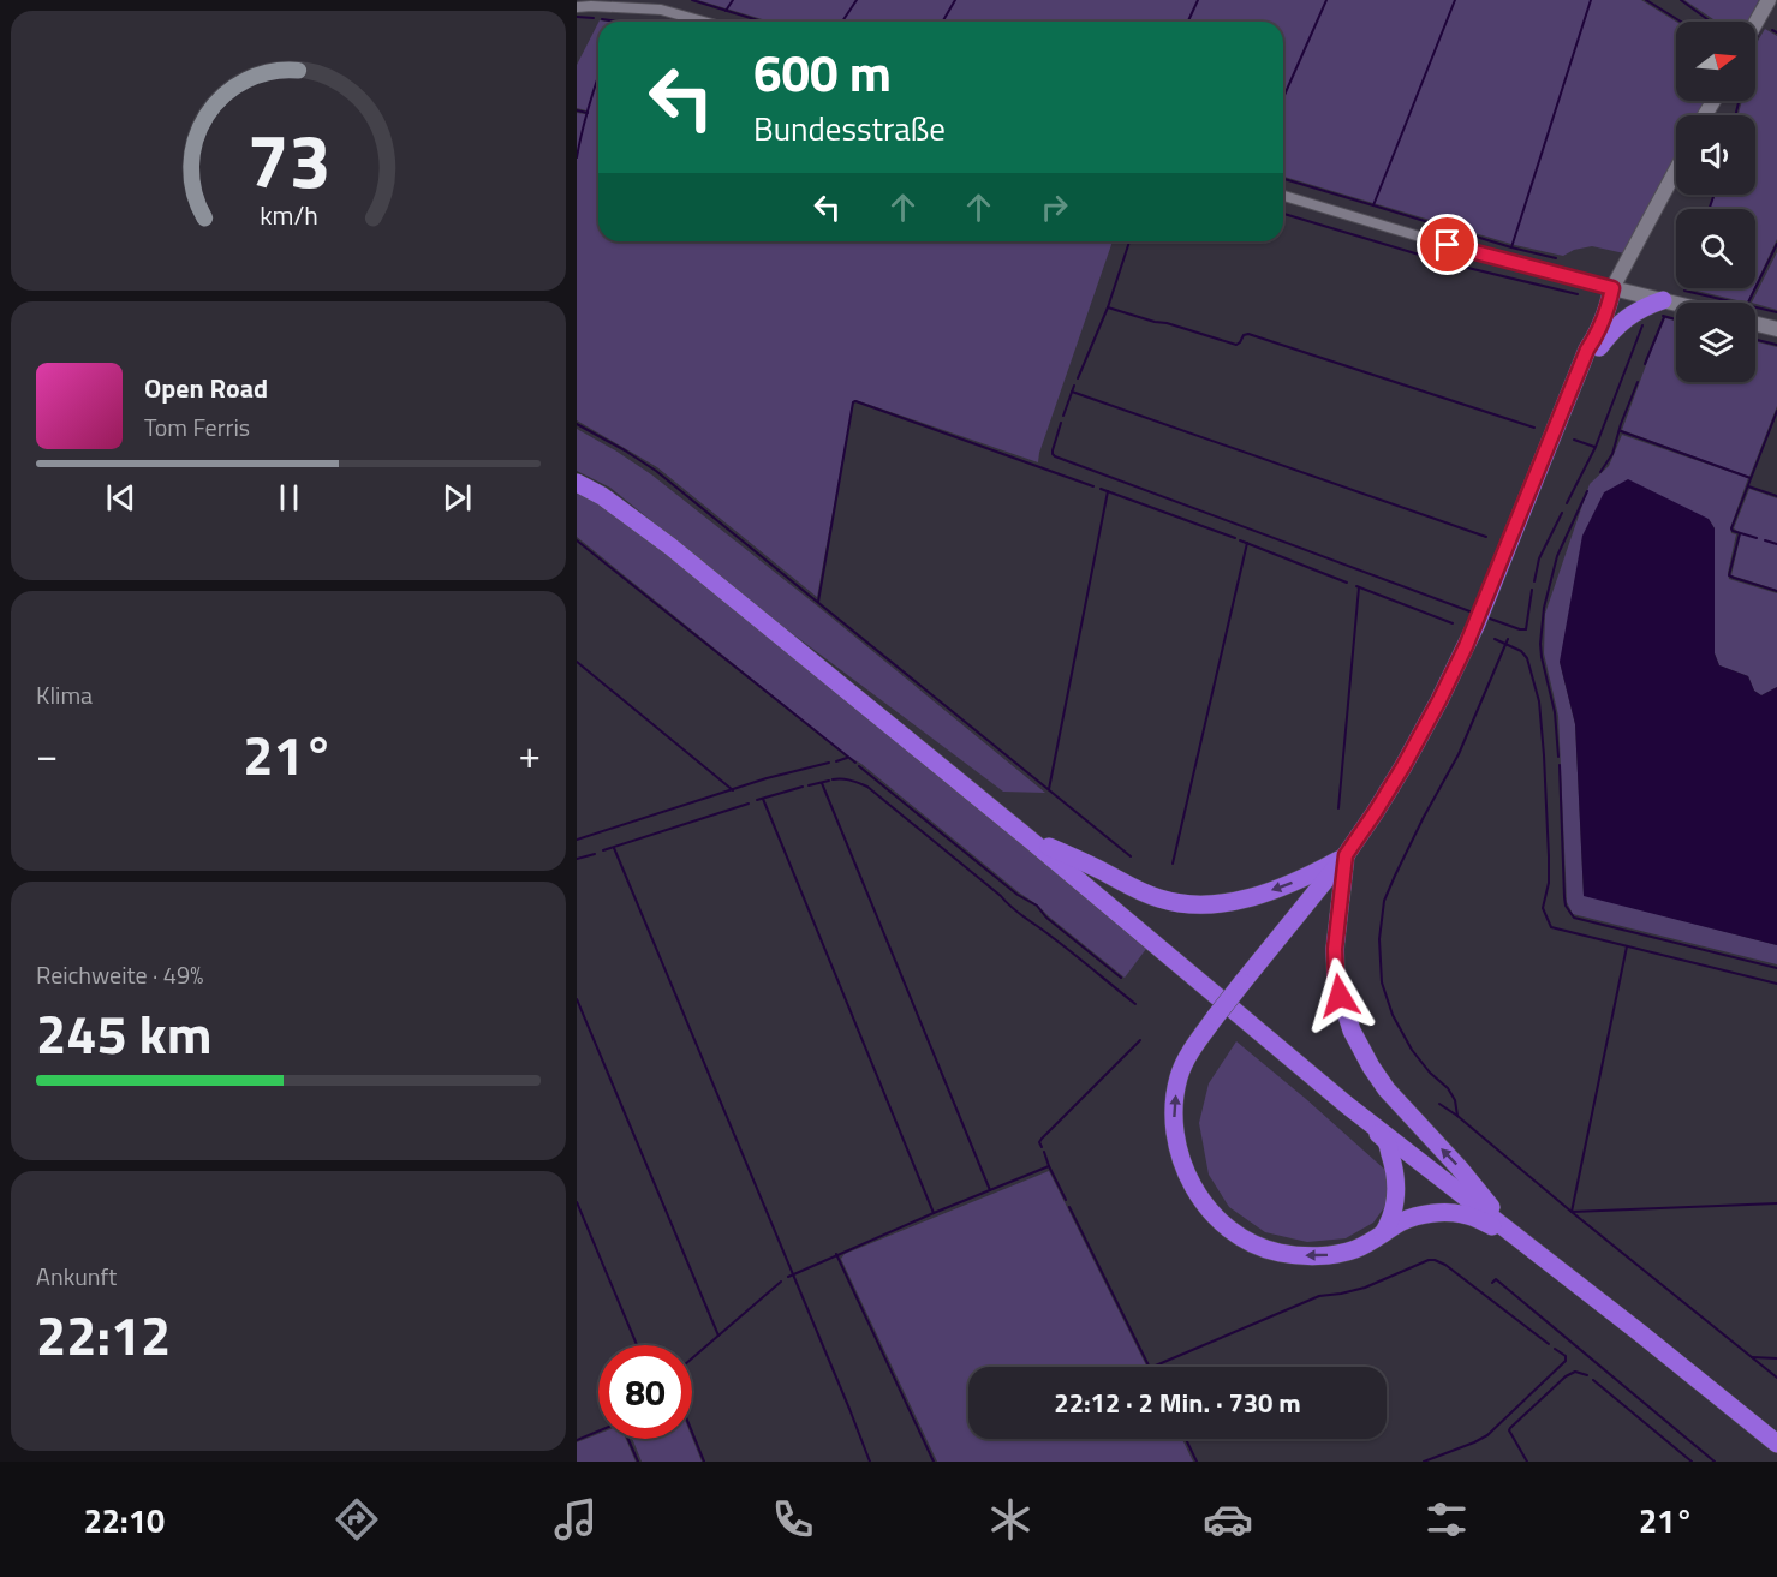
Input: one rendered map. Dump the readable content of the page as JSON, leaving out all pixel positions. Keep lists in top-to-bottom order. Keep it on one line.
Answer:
{"north":"right","page":{"turn":["600 m","Bundesstraße"],"song":["Open Road","Tom Ferris"],"tile":["Klima",["Reichweite · 49%","245 km"],["Ankunft","22:12"]],"heat":["−","21°","+"],"limit":"80","trip":"22:12 · 2 Min. · 730 m","tabs":["22:10","21°"],"gauge":["73","km/h"]}}
